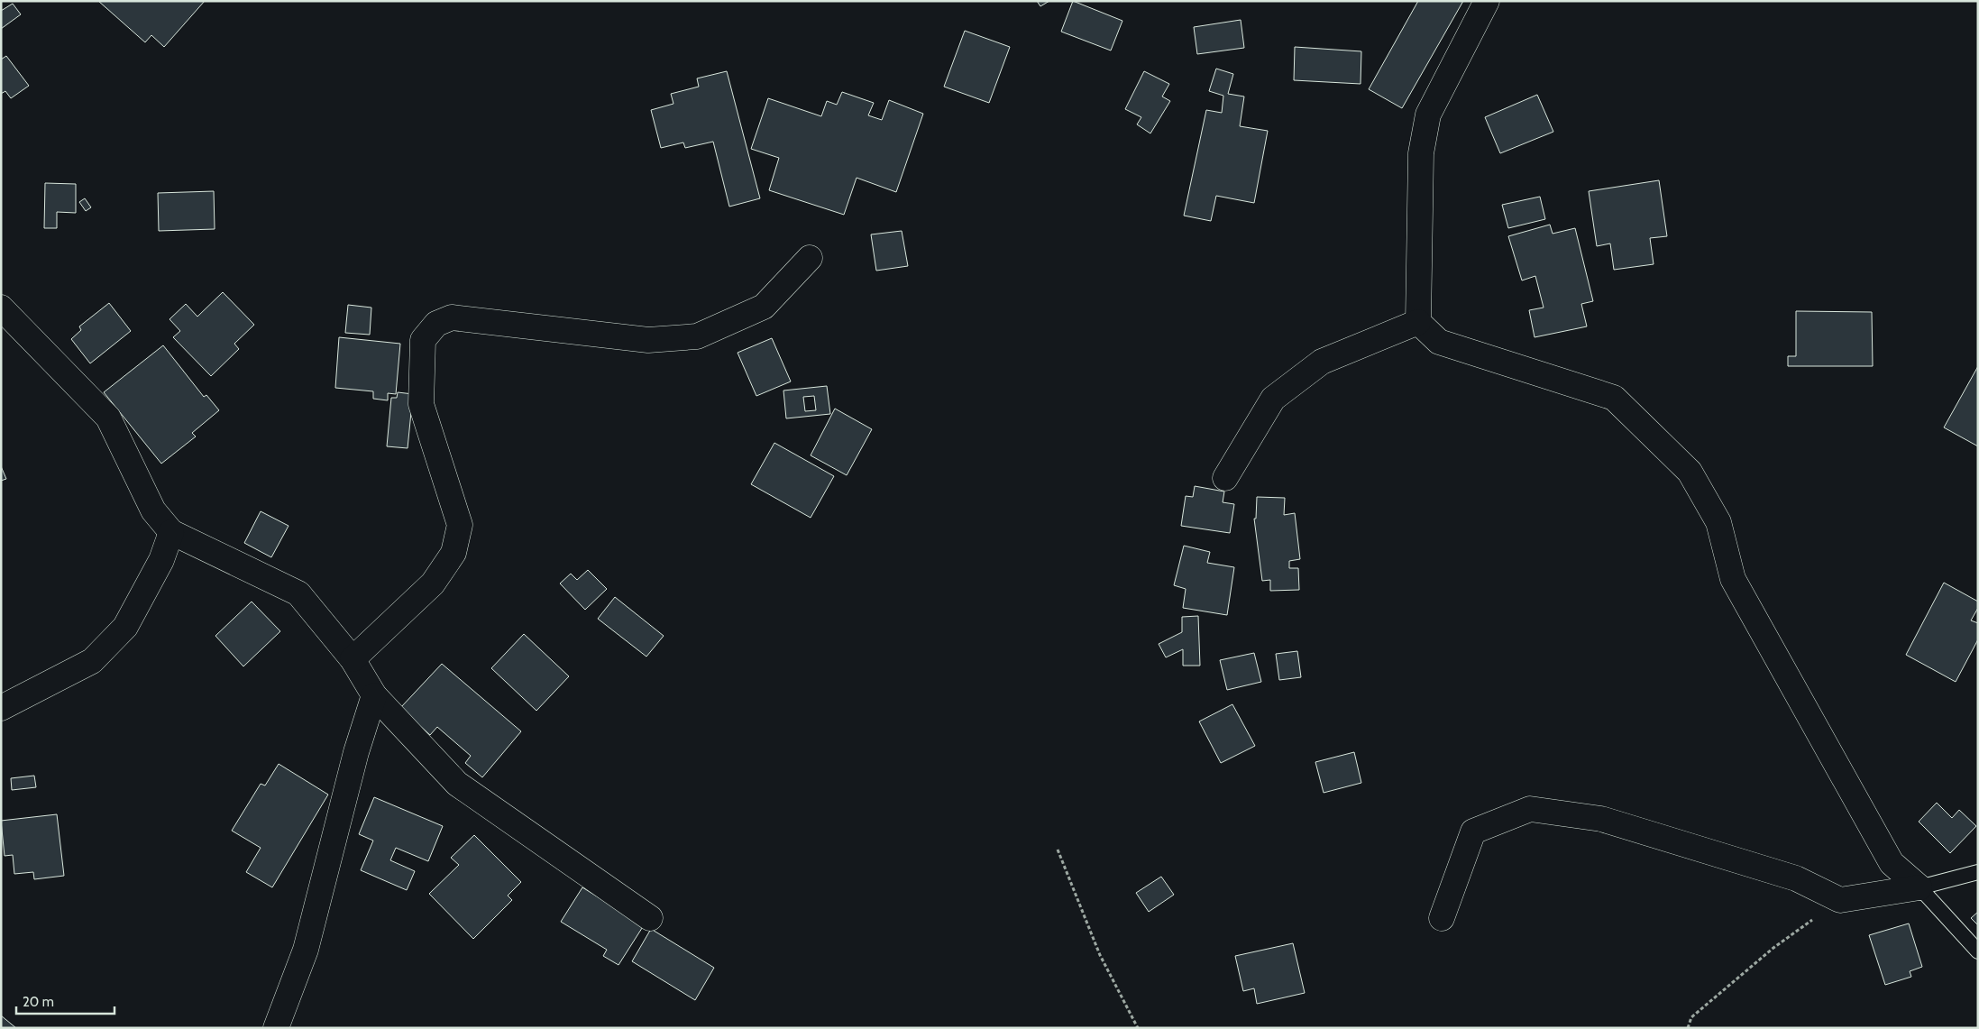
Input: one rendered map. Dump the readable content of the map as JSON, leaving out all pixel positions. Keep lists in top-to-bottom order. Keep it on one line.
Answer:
{"scale_bar":"20 m"}
